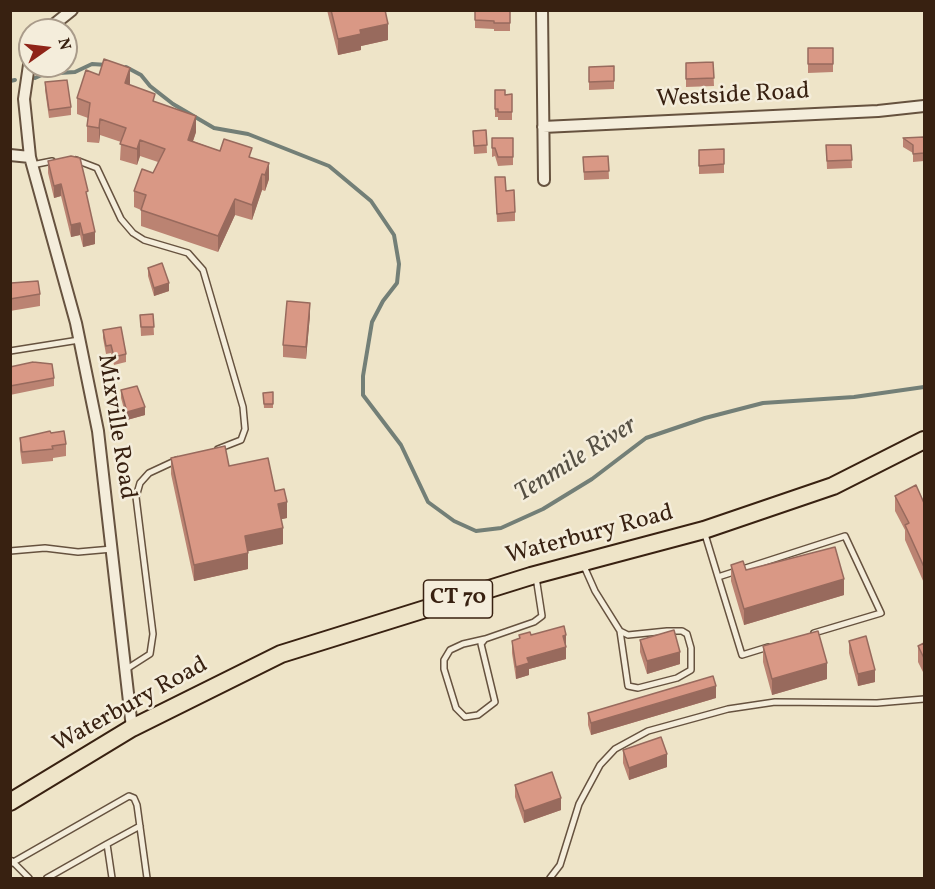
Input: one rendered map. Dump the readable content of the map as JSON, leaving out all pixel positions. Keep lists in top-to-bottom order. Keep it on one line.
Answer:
{"streets":{"main road":["Waterbury Road","CT 70"],"street":["Westside Road","Mixville Road"]},"crossings":[["Mixville Road","Waterbury Road"]],"water":["Tenmile River"],"north":"right"}
